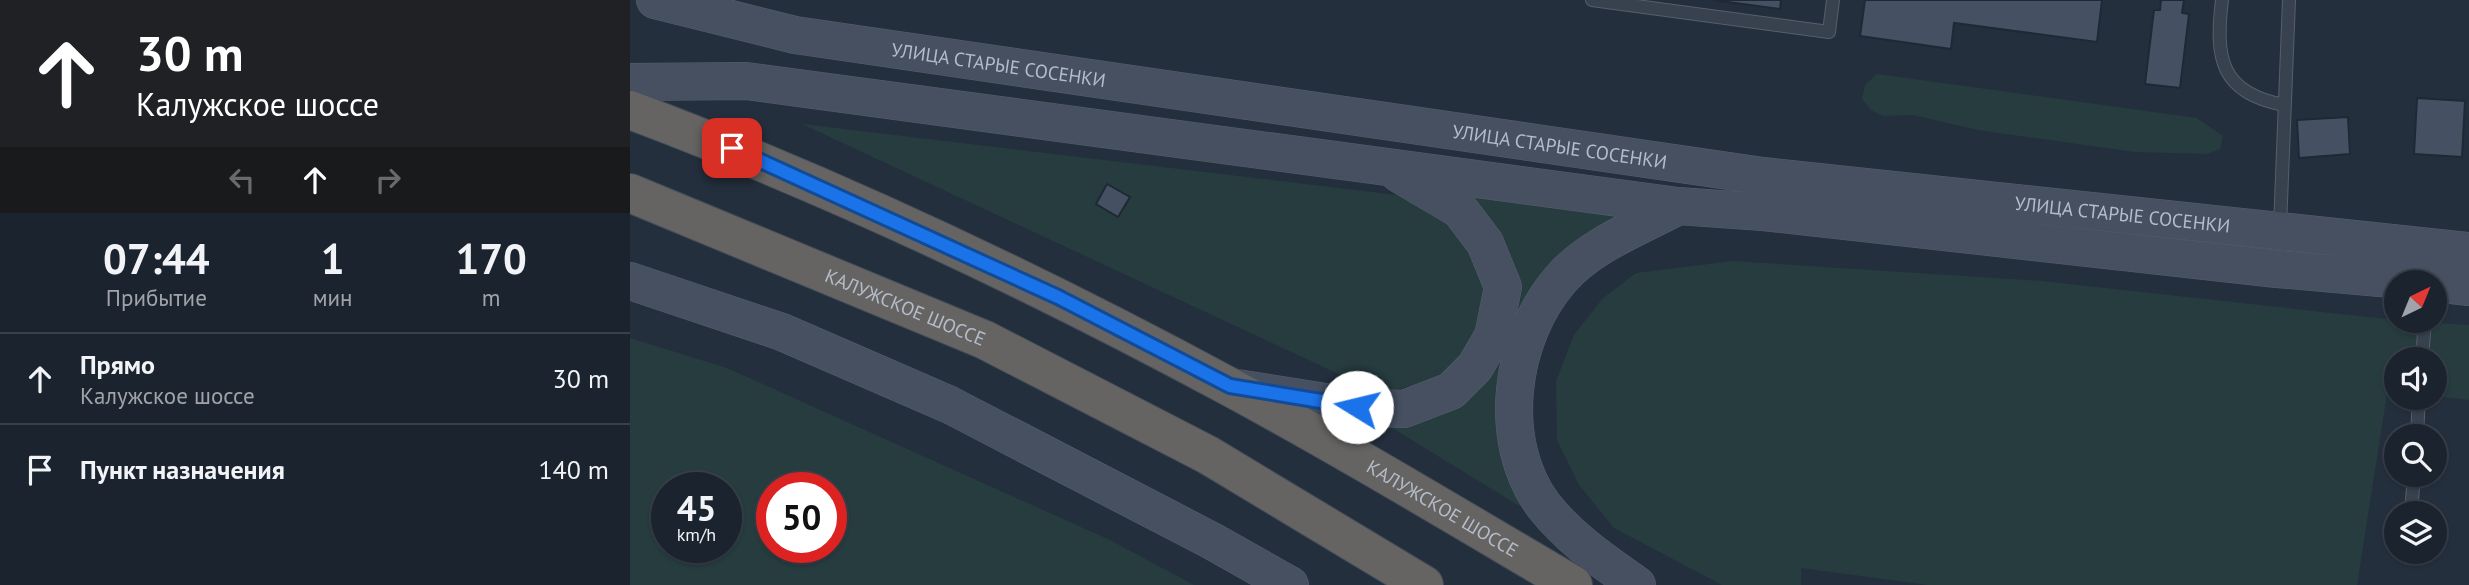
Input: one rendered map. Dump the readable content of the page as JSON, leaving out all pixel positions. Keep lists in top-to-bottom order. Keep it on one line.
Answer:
{"streets":{"highway":["КАЛУЖСКОЕ ШОССЕ"],"main road":["УЛИЦА СТАРЫЕ СОСЕНКИ"]},"north":"top right","page":{"turn":["30 m","Калужское шоссе"],"eta":["07:44","Прибытие","1","мин","170","m"],"list":[{"name":"Прямо","note":"Калужское шоссе","value":"30 m"},{"name":"Пункт назначения","value":"140 m"}],"speed":"45 km/h","limit":"50"}}
